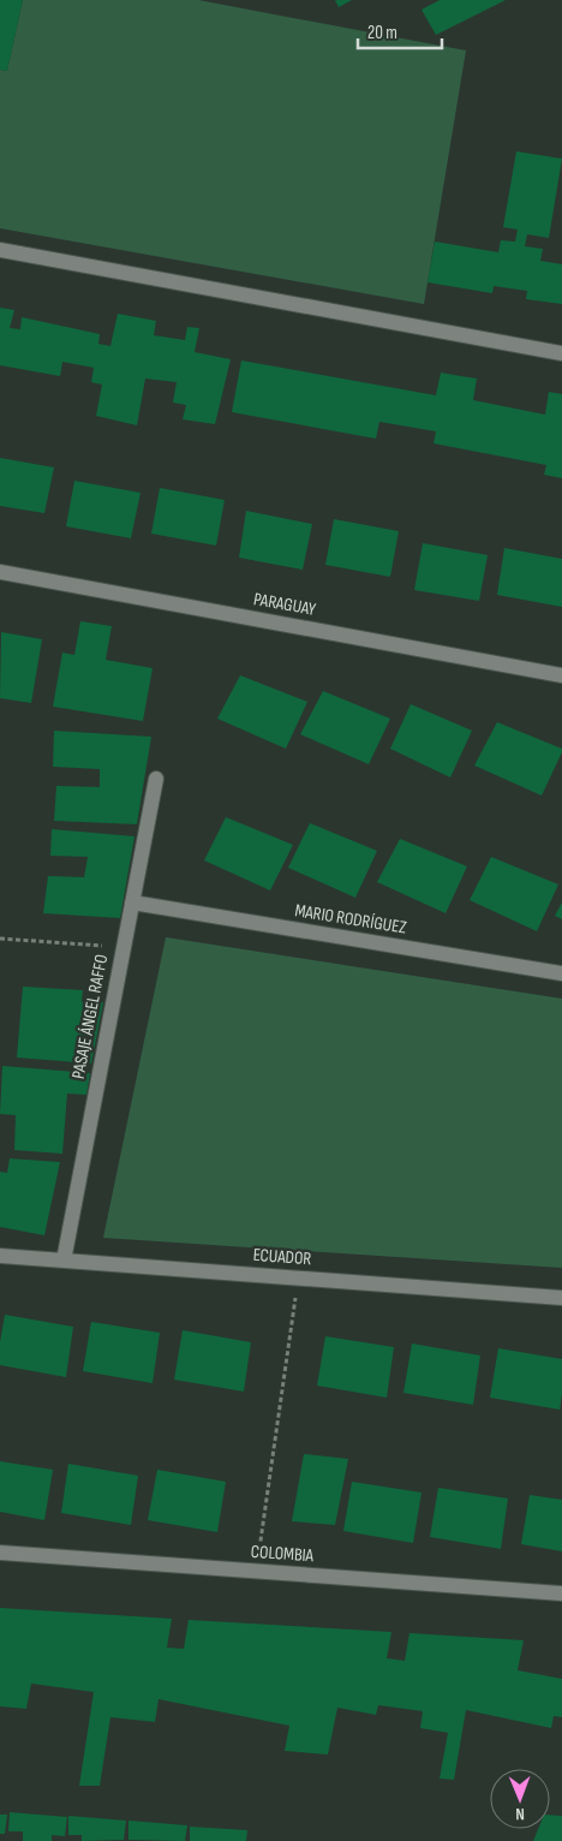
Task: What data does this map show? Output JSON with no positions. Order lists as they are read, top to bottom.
{
  "streets": {
    "street": [
      "PARAGUAY",
      "MARIO RODRÍGUEZ",
      "PASAJE ÁNGEL RAFFO",
      "ECUADOR",
      "COLOMBIA"
    ]
  },
  "crossings": [
    ["MARIO RODRÍGUEZ", "PASAJE ÁNGEL RAFFO"],
    ["PASAJE ÁNGEL RAFFO", "ECUADOR"]
  ],
  "scale_bar": "20 m",
  "north": "bottom"
}
